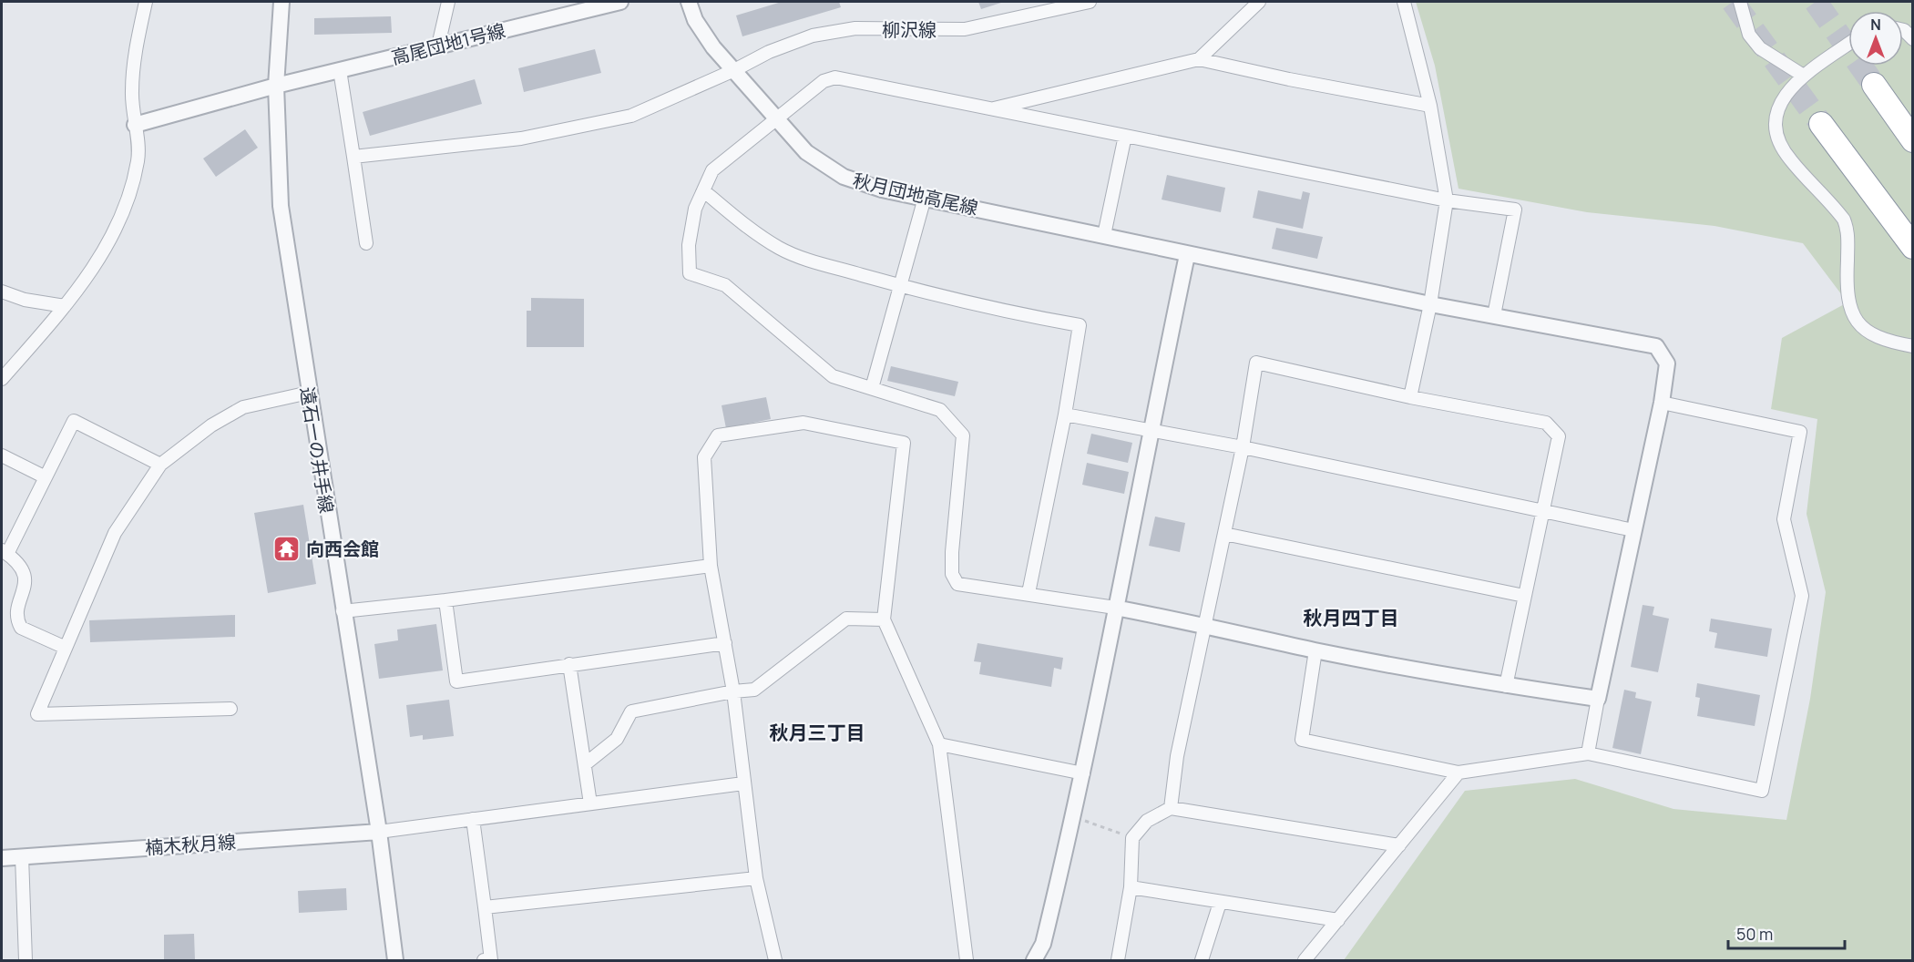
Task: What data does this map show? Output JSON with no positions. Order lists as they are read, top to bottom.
{
  "streets": {
    "street": [
      "柳沢線",
      "高尾団地1号線",
      "秋月団地高尾線",
      "遠石一の井手線",
      "楠木秋月線"
    ]
  },
  "crossings": [
    ["柳沢線", "秋月団地高尾線"],
    ["高尾団地1号線", "遠石一の井手線"],
    ["遠石一の井手線", "楠木秋月線"]
  ],
  "districts": ["秋月四丁目", "秋月三丁目"],
  "places": {
    "temple": ["向西会館"]
  },
  "scale_bar": "50 m",
  "north": "top"
}
